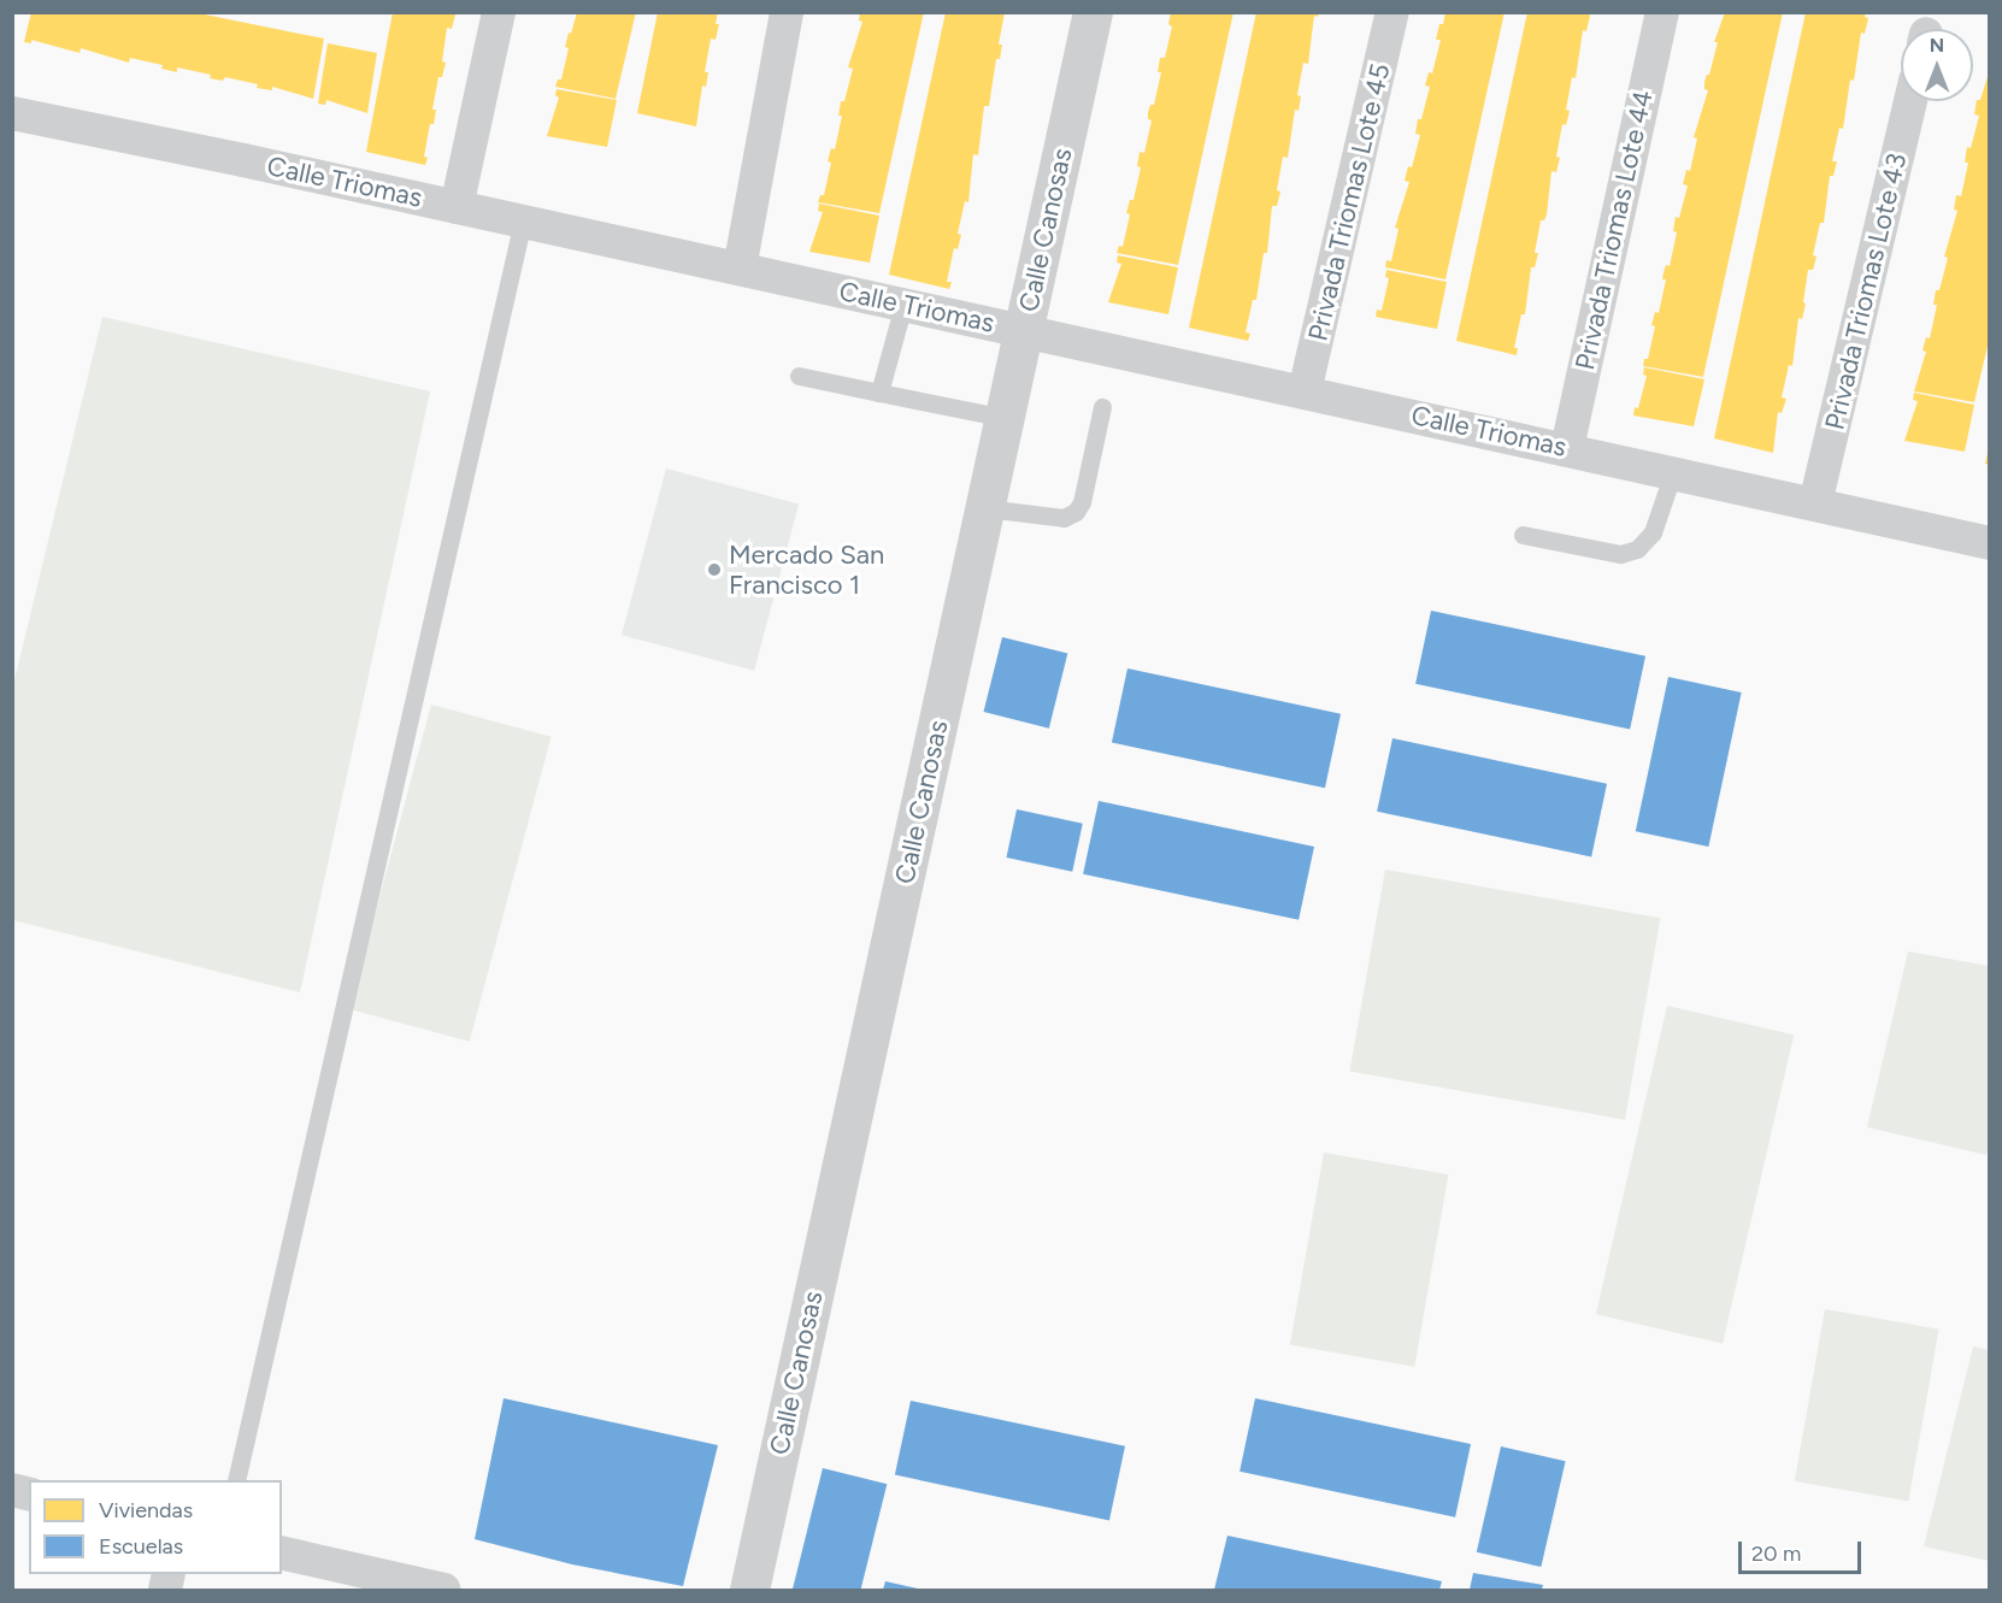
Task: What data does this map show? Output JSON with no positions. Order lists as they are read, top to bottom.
{
  "streets": {
    "street": [
      "Calle Triomas",
      "Privada Triomas Lote 45",
      "Calle Canosas",
      "Privada Triomas Lote 44",
      "Privada Triomas Lote 43"
    ]
  },
  "crossings": [
    ["Calle Triomas", "Privada Triomas Lote 45"],
    ["Calle Triomas", "Calle Canosas"],
    ["Calle Triomas", "Privada Triomas Lote 44"],
    ["Calle Triomas", "Privada Triomas Lote 43"]
  ],
  "places": ["Mercado San Francisco 1"],
  "legend": ["Viviendas", "Escuelas"],
  "scale_bar": "20 m",
  "north": "top"
}
